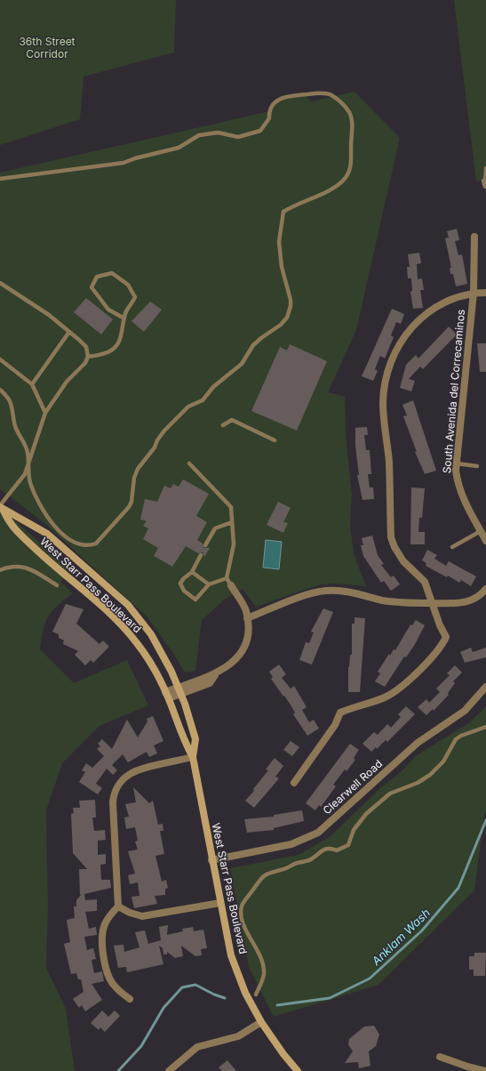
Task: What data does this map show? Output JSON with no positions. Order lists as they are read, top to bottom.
{
  "streets": {
    "street": ["South Avenida del Correcaminos", "West Starr Pass Boulevard", "Clearwell Road"]
  },
  "crossings": [
    ["West Starr Pass Boulevard", "Clearwell Road"]
  ],
  "water": ["Anklam Wash"],
  "parks": ["36th Street Corridor"]
}
